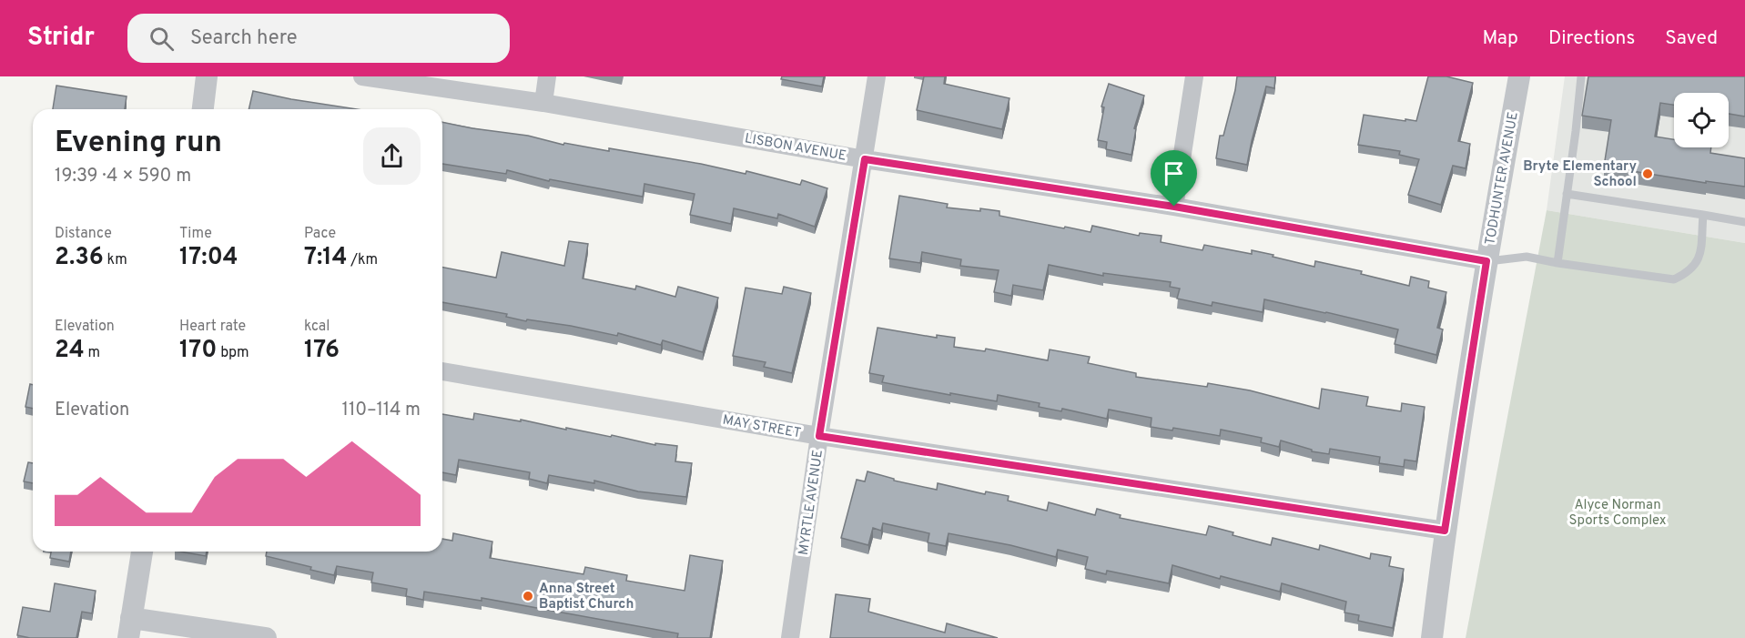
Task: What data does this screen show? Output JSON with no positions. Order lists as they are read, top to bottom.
{
  "streets": {
    "street": [
      "LISBON AVENUE",
      "TODHUNTER AVENUE",
      "MAY STREET",
      "MYRTLE AVENUE"
    ]
  },
  "crossings": [
    ["LISBON AVENUE", "TODHUNTER AVENUE"],
    ["LISBON AVENUE", "MYRTLE AVENUE"],
    ["TODHUNTER AVENUE", "MAY STREET"],
    ["MAY STREET", "MYRTLE AVENUE"]
  ],
  "parks": ["Alyce Norman Sports Complex"],
  "places": ["Bryte Elementary School", "Anna Street Baptist Church"],
  "page": {
    "header": "Stridr",
    "search": "Search here",
    "nav": ["Map", "Directions", "Saved"],
    "heading": ["Evening run", "19:39 · 4 × 590 m"],
    "stats": [
      ["Distance", "2.36 km"],
      ["Time", "17:04"],
      ["Pace", "7:14 /km"],
      ["Elevation", "24 m"],
      ["Heart rate", "170 bpm"],
      ["kcal", "176"]
    ],
    "chart": ["Elevation", "110–114 m"]
  }
}
